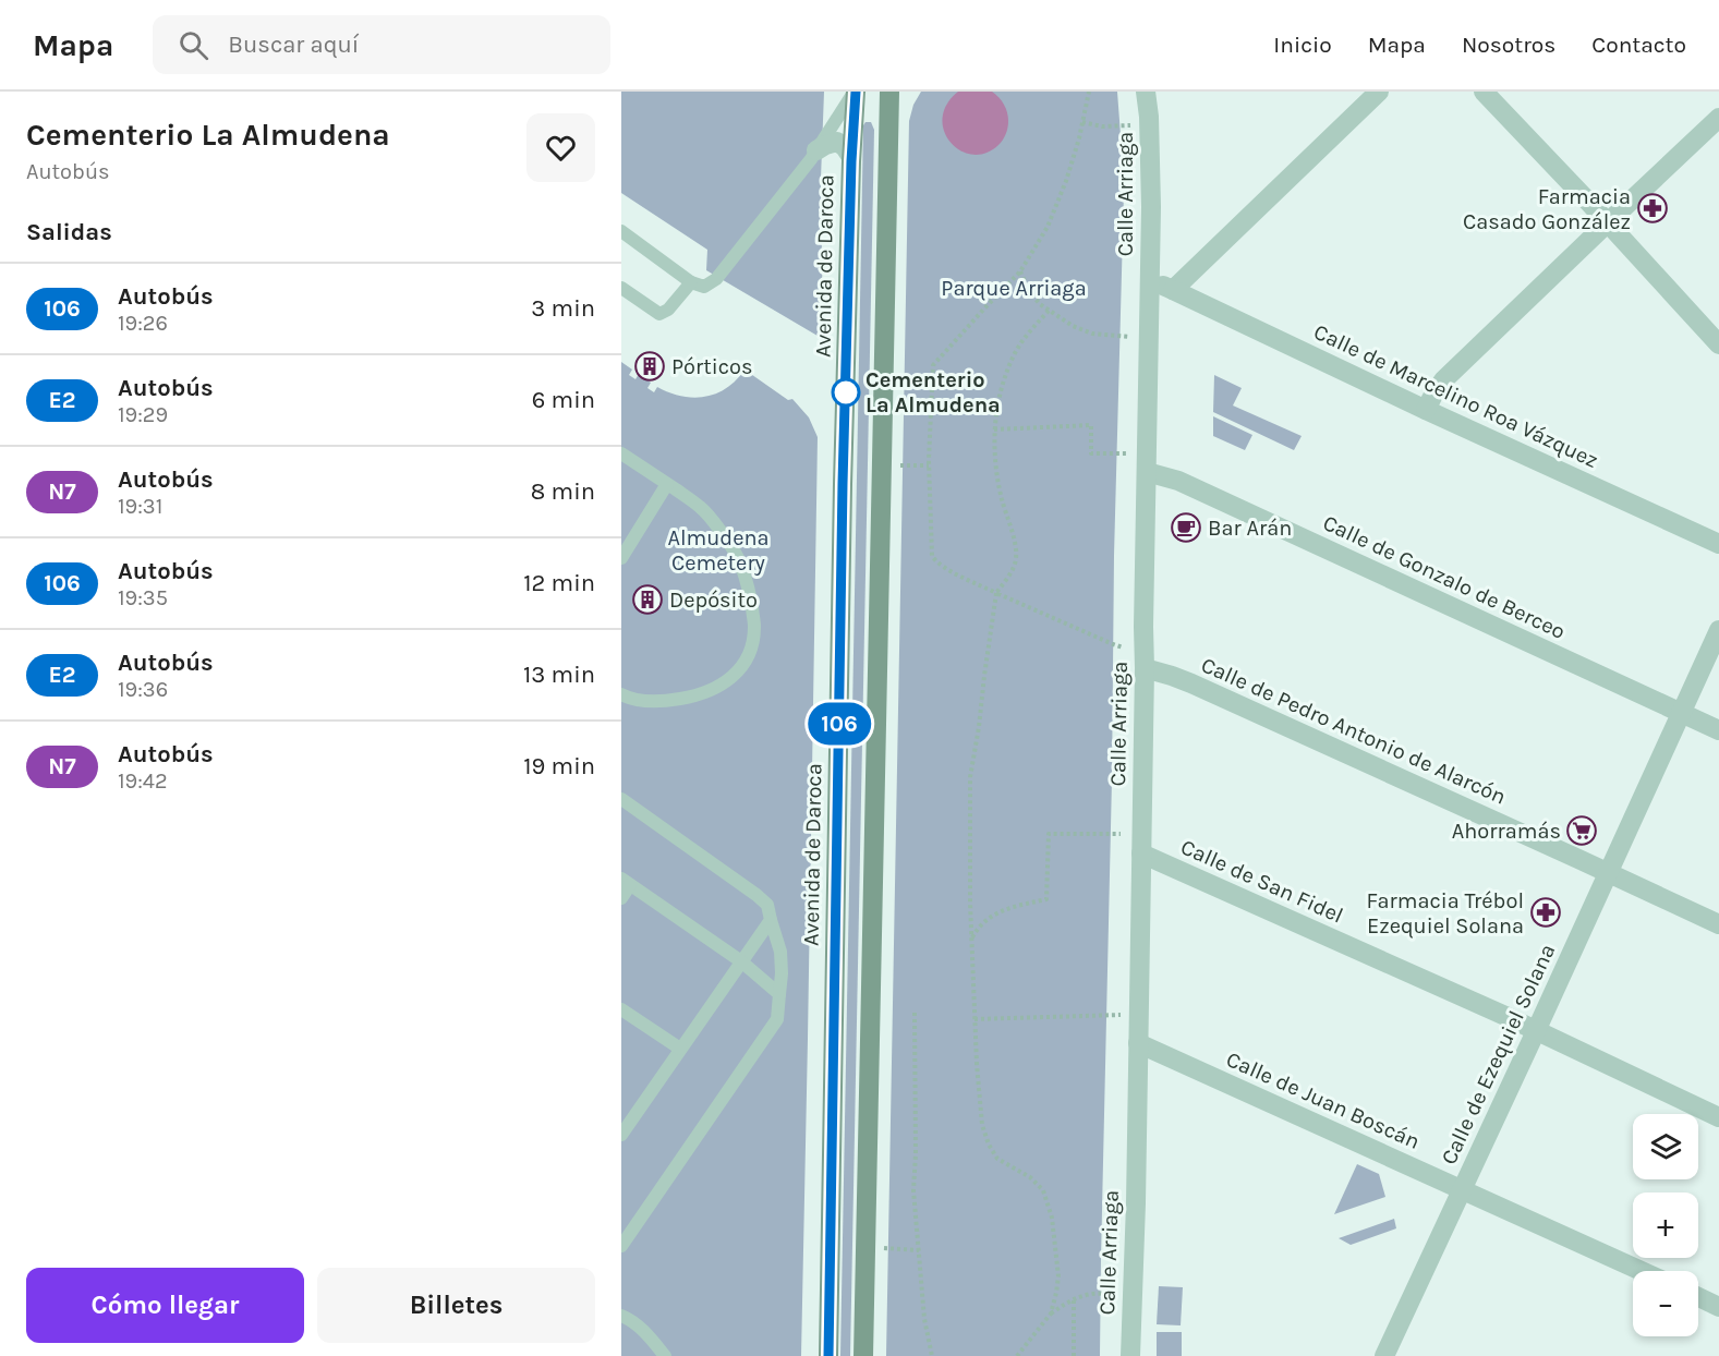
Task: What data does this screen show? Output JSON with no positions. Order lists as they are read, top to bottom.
{
  "streets": {
    "main road": ["Avenida de Daroca"],
    "street": [
      "Calle Arriaga",
      "Calle de Marcelino Roa Vázquez",
      "Calle de Gonzalo de Berceo",
      "Calle de Pedro Antonio de Alarcón",
      "Calle de San Fidel",
      "Calle de Ezequiel Solana",
      "Calle de Juan Boscán"
    ]
  },
  "crossings": [
    ["Calle Arriaga", "Calle de Marcelino Roa Vázquez"],
    ["Calle Arriaga", "Calle de Gonzalo de Berceo"],
    ["Calle Arriaga", "Calle de Pedro Antonio de Alarcón"],
    ["Calle Arriaga", "Calle de San Fidel"],
    ["Calle Arriaga", "Calle de Juan Boscán"],
    ["Calle de Gonzalo de Berceo", "Calle de Ezequiel Solana"],
    ["Calle de Pedro Antonio de Alarcón", "Calle de Ezequiel Solana"],
    ["Calle de San Fidel", "Calle de Ezequiel Solana"],
    ["Calle de Ezequiel Solana", "Calle de Juan Boscán"]
  ],
  "parks": ["Parque Arriaga", "Almudena Cemetery"],
  "places": {
    "pharmacy": ["Farmacia Casado González", "Farmacia Trébol Ezequiel Solana"],
    "building": ["Pórticos", "Depósito"],
    "other": ["Cementerio La Almudena"],
    "cafe": ["Bar Arán"],
    "supermarket": ["Ahorramás"]
  },
  "lines": ["bus line 106"],
  "page": {
    "header": "Mapa",
    "search": "Buscar aquí",
    "nav": [
      "Inicio",
      "Mapa",
      "Nosotros",
      "Contacto"
    ],
    "heading": [
      ["Cementerio La Almudena", "Autobús"],
      "Salidas"
    ],
    "on_map": "106",
    "list": [
      {
        "mark": "106",
        "name": "Autobús",
        "note": "19:26",
        "value": "3 min"
      },
      {
        "mark": "E2",
        "name": "Autobús",
        "note": "19:29",
        "value": "6 min"
      },
      {
        "mark": "N7",
        "name": "Autobús",
        "note": "19:31",
        "value": "8 min"
      },
      {
        "mark": "106",
        "name": "Autobús",
        "note": "19:35",
        "value": "12 min"
      },
      {
        "mark": "E2",
        "name": "Autobús",
        "note": "19:36",
        "value": "13 min"
      },
      {
        "mark": "N7",
        "name": "Autobús",
        "note": "19:42",
        "value": "19 min"
      }
    ],
    "map_buttons": ["+", "−"],
    "buttons": ["Cómo llegar", "Billetes"]
  }
}
